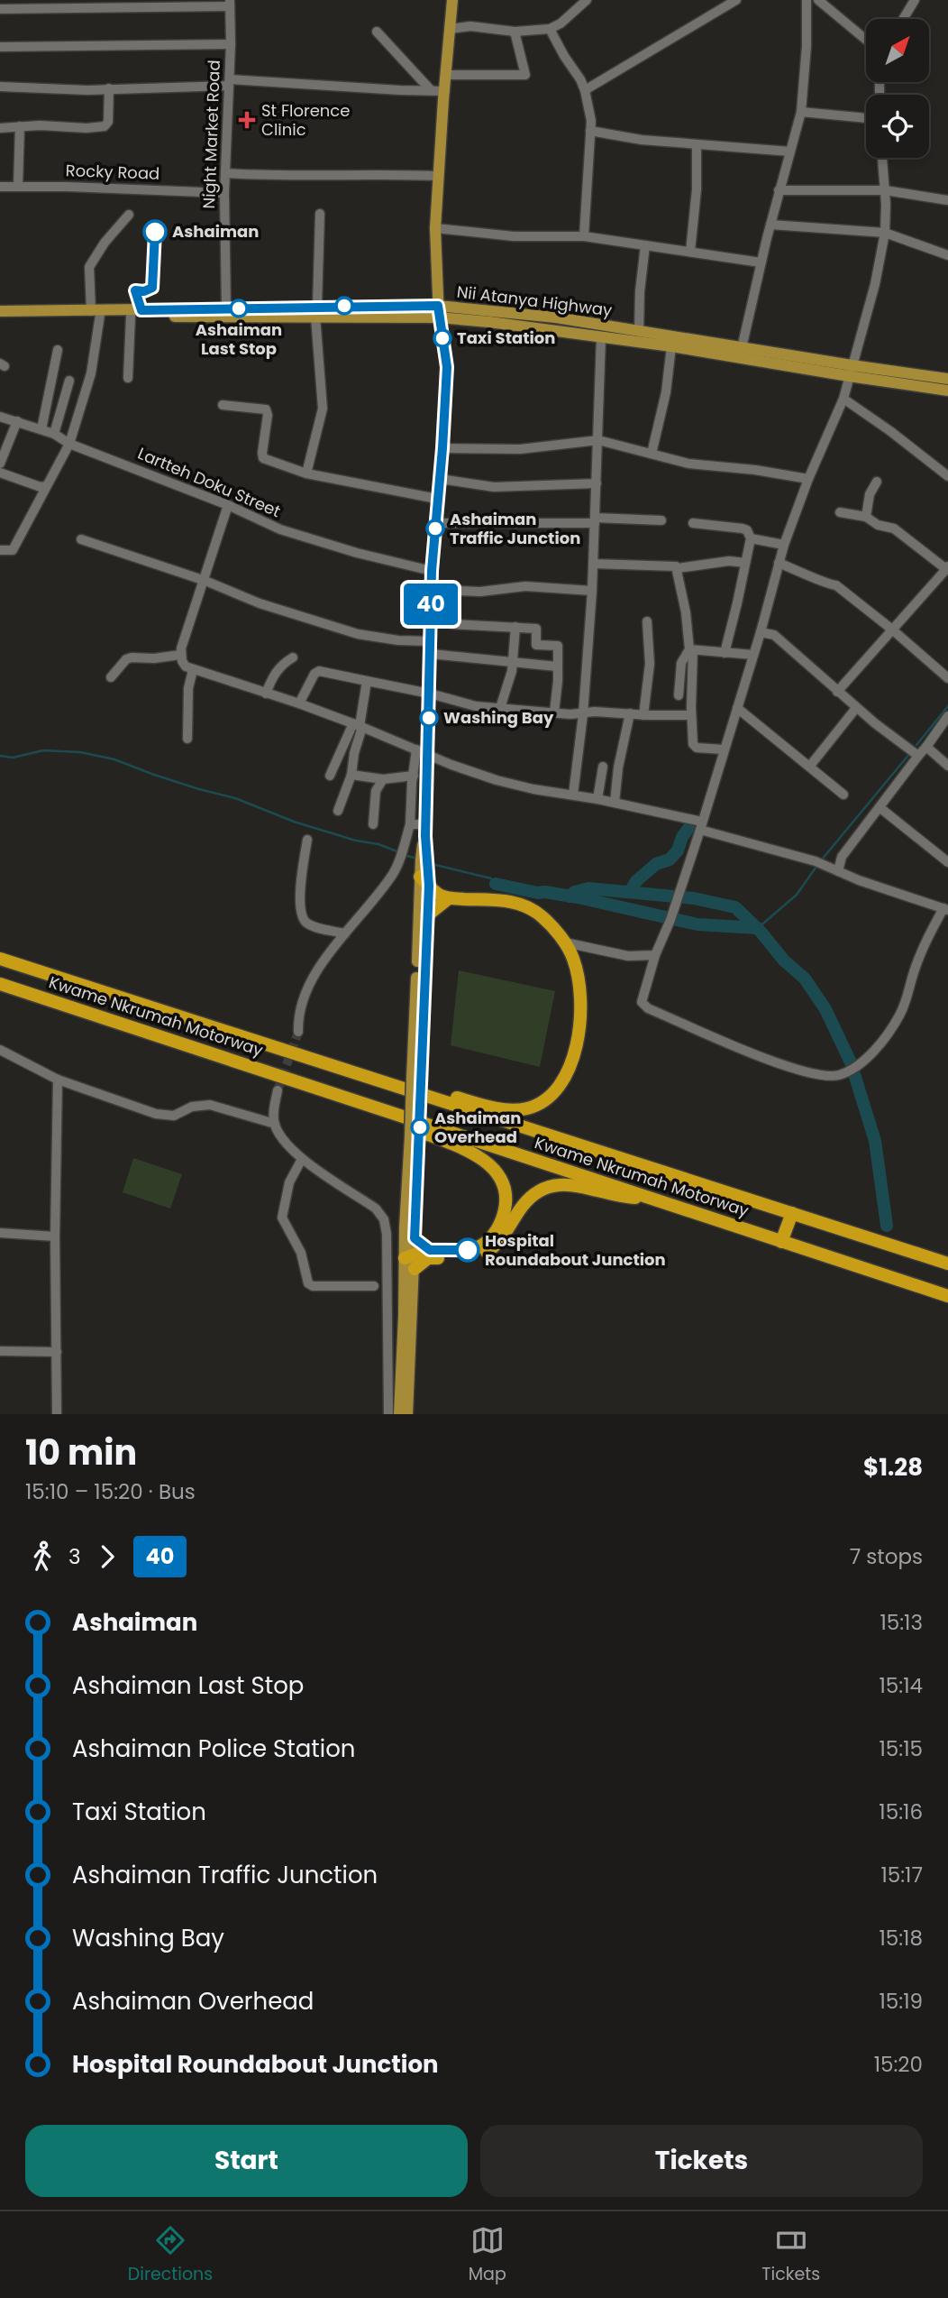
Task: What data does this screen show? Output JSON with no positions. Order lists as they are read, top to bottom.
{
  "streets": {
    "highway": ["Kwame Nkrumah Motorway"],
    "main road": ["Nii Atanya Highway"],
    "street": ["Night Market Road", "Rocky Road", "Lartteh Doku Street"]
  },
  "crossings": [
    ["Night Market Road", "Rocky Road"],
    ["Night Market Road", "Nii Atanya Highway"]
  ],
  "places": {
    "health": ["St Florence Clinic"],
    "other": [
      "Ashaiman",
      "Ashaiman Last Stop",
      "Taxi Station",
      "Ashaiman Traffic Junction",
      "Washing Bay",
      "Ashaiman Overhead",
      "Hospital Roundabout Junction"
    ]
  },
  "lines": ["bus line 40"],
  "north": "top right",
  "page": {
    "on_map": "40",
    "heading": ["10 min", "15:10 – 15:20 · Bus", "$1.28"],
    "legs": ["3", "40", "7 stops"],
    "list": [
      {
        "name": "Ashaiman",
        "value": "15:13"
      },
      {
        "name": "Ashaiman Last Stop",
        "value": "15:14"
      },
      {
        "name": "Ashaiman Police Station",
        "value": "15:15"
      },
      {
        "name": "Taxi Station",
        "value": "15:16"
      },
      {
        "name": "Ashaiman Traffic Junction",
        "value": "15:17"
      },
      {
        "name": "Washing Bay",
        "value": "15:18"
      },
      {
        "name": "Ashaiman Overhead",
        "value": "15:19"
      },
      {
        "name": "Hospital Roundabout Junction",
        "value": "15:20"
      }
    ],
    "buttons": ["Start", "Tickets"],
    "tabs": ["Directions", "Map", "Tickets"]
  }
}
